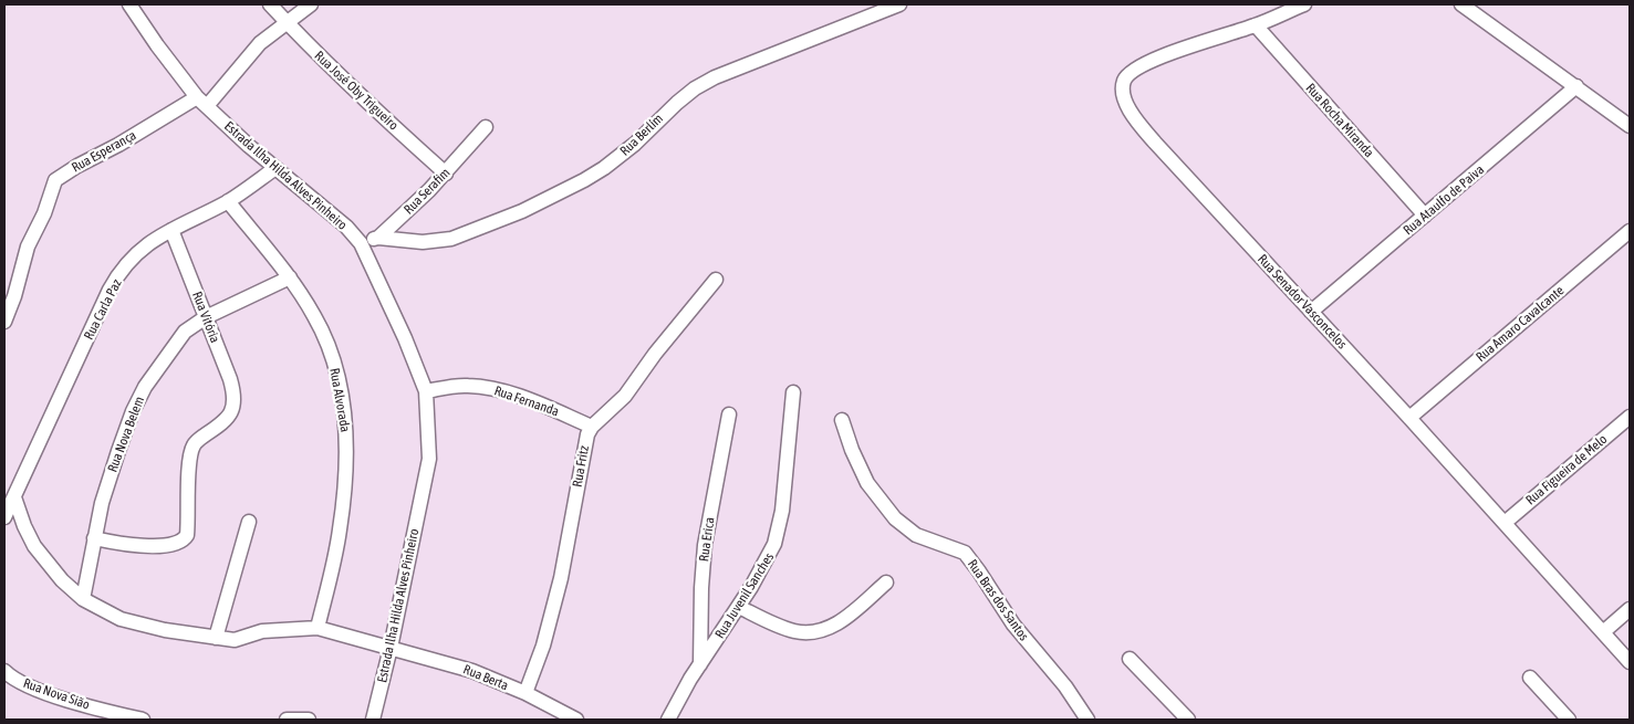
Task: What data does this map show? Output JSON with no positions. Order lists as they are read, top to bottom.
{
  "streets": {
    "street": [
      "Rua José Oby Trigueiro",
      "Rua Rocha Miranda",
      "Rua Berlím",
      "Rua Esperança",
      "Estrada Ilha Hilda Alves Pinheiro",
      "Rua Serafim",
      "Rua Ataulfo de Paiva",
      "Rua Senador Vasconcelos",
      "Rua Carla Paz",
      "Rua Vitória",
      "Rua Amaro Cavalcante",
      "Rua Alvorada",
      "Rua Fernanda",
      "Rua Nova Belem",
      "Rua Fritz",
      "Rua Figueira de Melo",
      "Rua Erica",
      "Rua Juvenil Sanches",
      "Rua Bras dos Santos",
      "Rua Berta",
      "Rua Nova Sião"
    ]
  },
  "crossings": [
    ["Rua José Oby Trigueiro", "Rua Esperança"],
    ["Rua José Oby Trigueiro", "Rua Serafim"],
    ["Rua Rocha Miranda", "Rua Ataulfo de Paiva"],
    ["Rua Rocha Miranda", "Rua Senador Vasconcelos"],
    ["Rua Berlím", "Rua Serafim"],
    ["Rua Esperança", "Estrada Ilha Hilda Alves Pinheiro"],
    ["Estrada Ilha Hilda Alves Pinheiro", "Rua Serafim"],
    ["Estrada Ilha Hilda Alves Pinheiro", "Rua Carla Paz"],
    ["Estrada Ilha Hilda Alves Pinheiro", "Rua Fernanda"],
    ["Estrada Ilha Hilda Alves Pinheiro", "Rua Berta"],
    ["Rua Ataulfo de Paiva", "Rua Senador Vasconcelos"],
    ["Rua Senador Vasconcelos", "Rua Amaro Cavalcante"],
    ["Rua Senador Vasconcelos", "Rua Figueira de Melo"],
    ["Rua Carla Paz", "Rua Vitória"],
    ["Rua Carla Paz", "Rua Alvorada"],
    ["Rua Carla Paz", "Rua Berta"],
    ["Rua Vitória", "Rua Nova Belem"],
    ["Rua Alvorada", "Rua Nova Belem"],
    ["Rua Alvorada", "Rua Berta"],
    ["Rua Fernanda", "Rua Fritz"],
    ["Rua Nova Belem", "Rua Berta"],
    ["Rua Fritz", "Rua Berta"],
    ["Rua Erica", "Rua Juvenil Sanches"]
  ]
}
